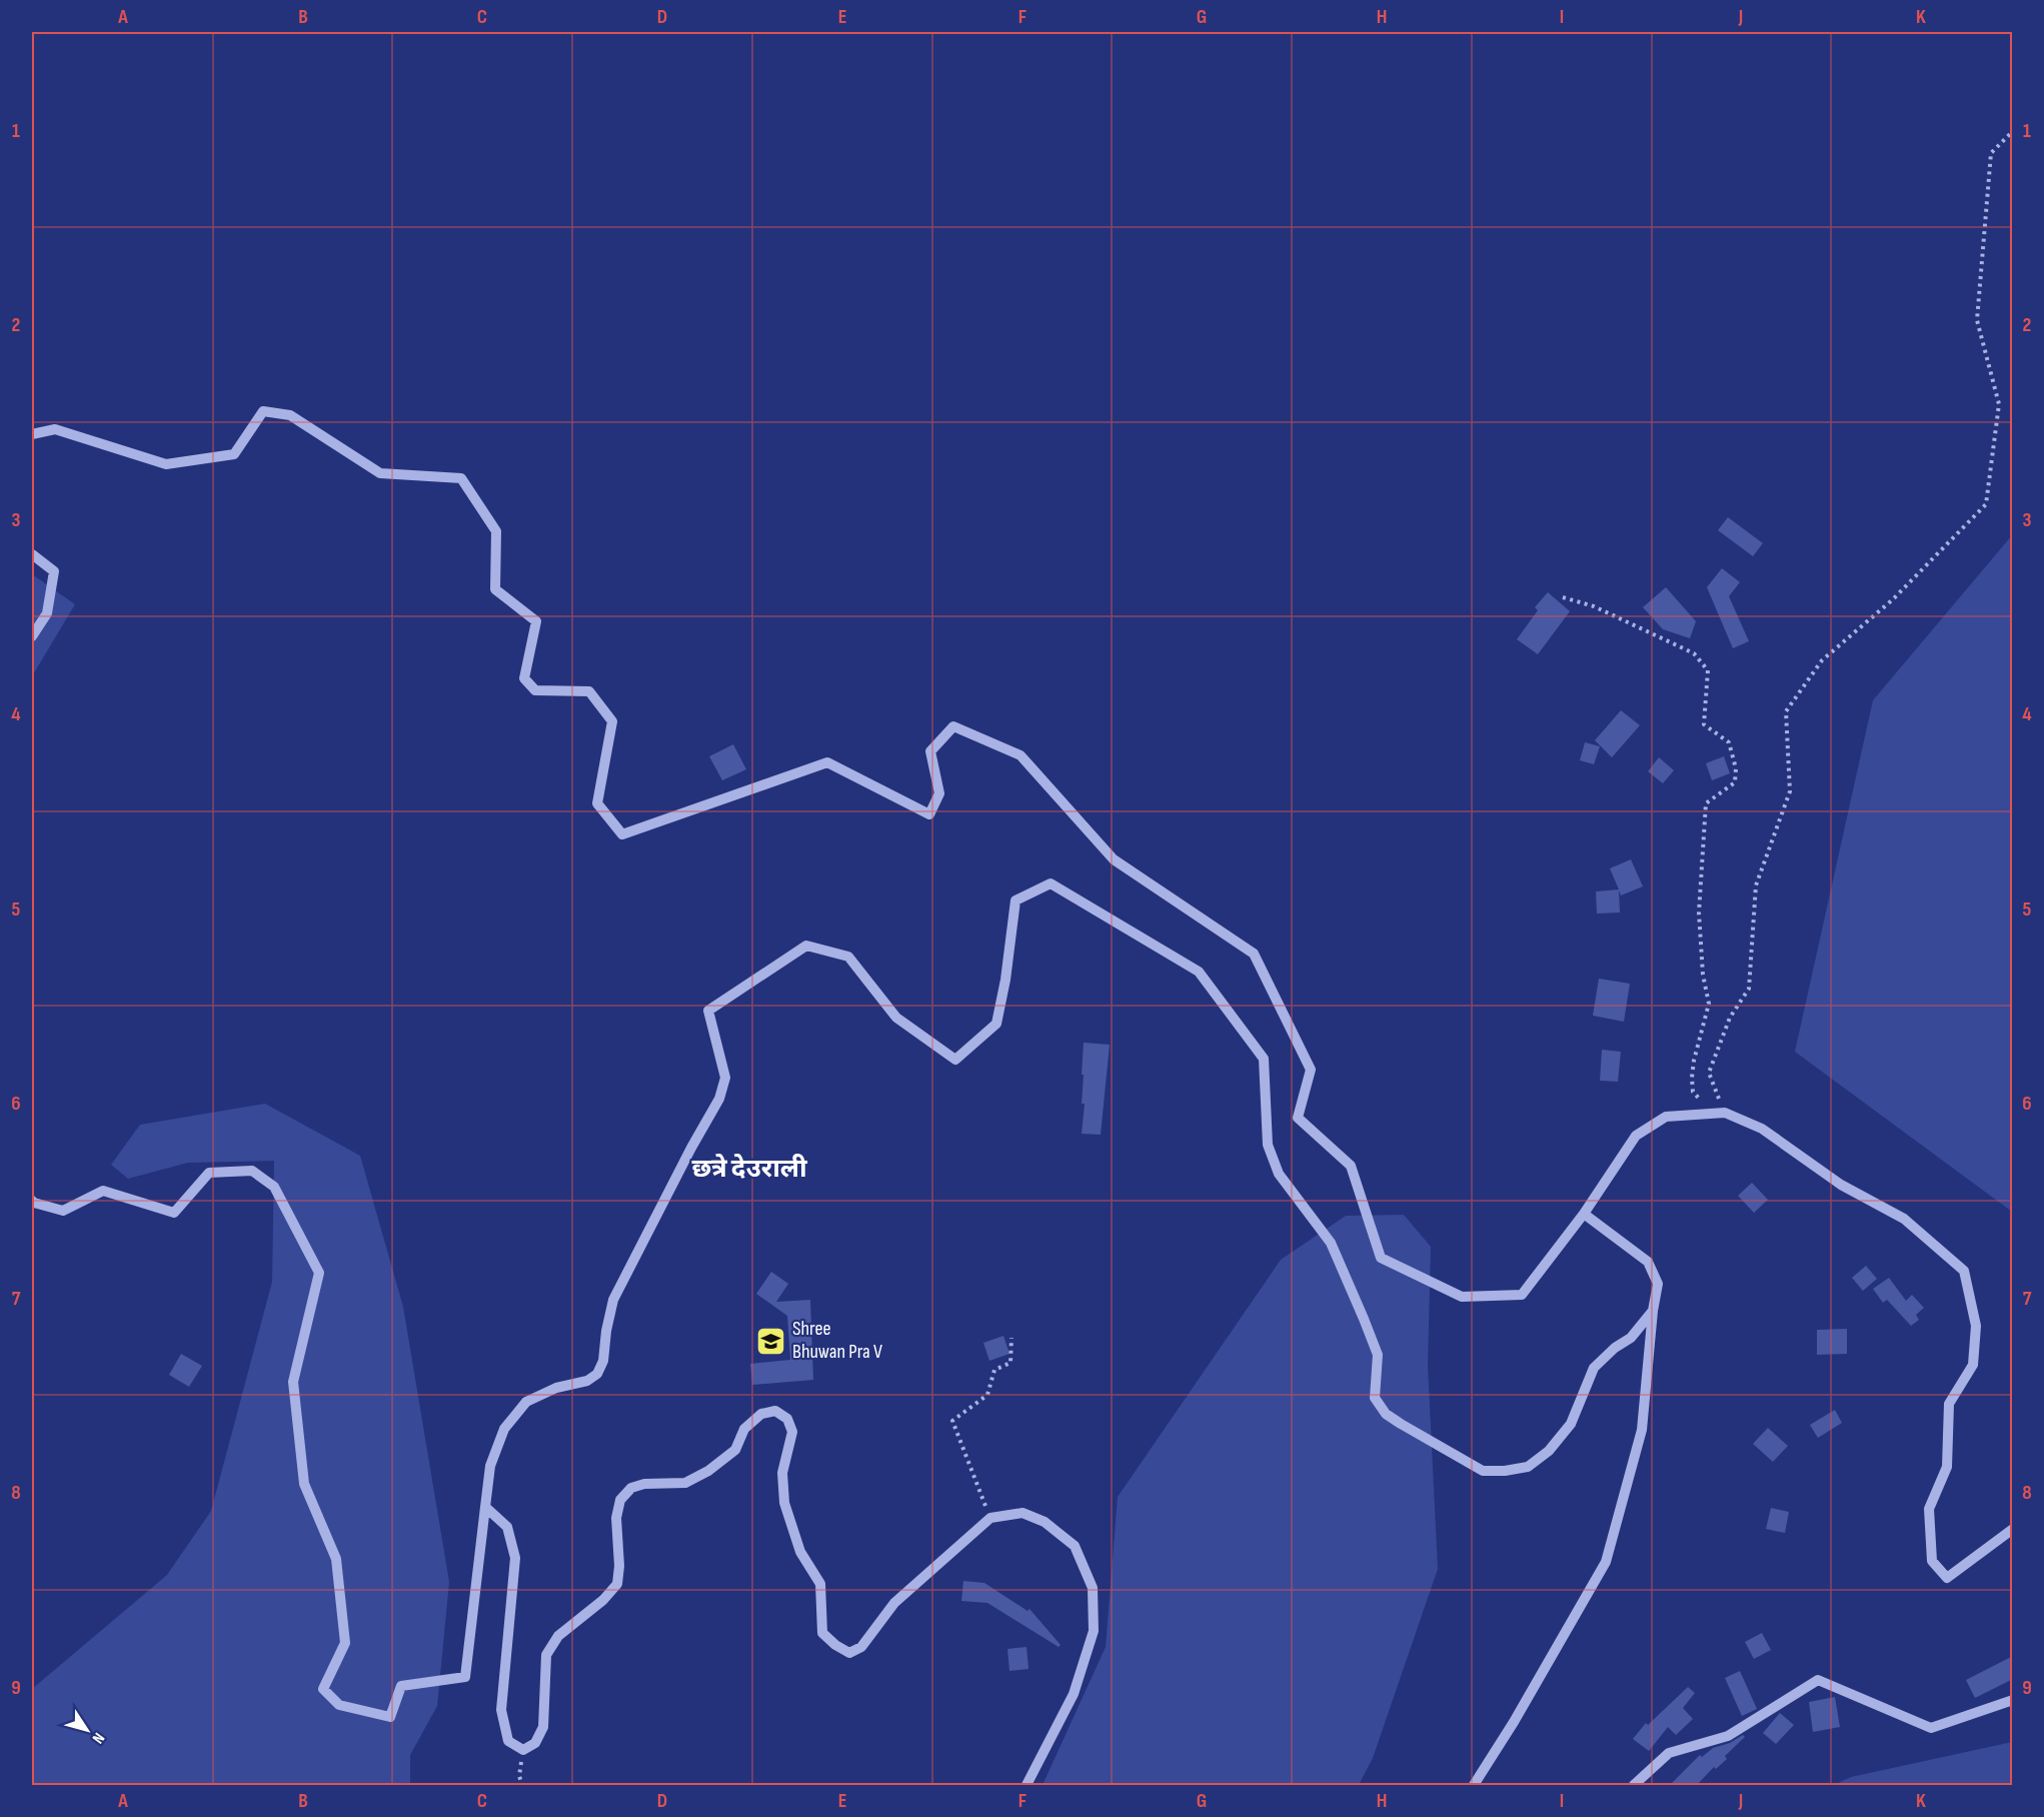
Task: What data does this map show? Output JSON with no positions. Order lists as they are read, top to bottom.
{
  "districts": ["छत्रे देउराली"],
  "places": {
    "school or university": ["Shree Bhuwan Pra V"]
  },
  "north": "bottom right",
  "grid": {
    "columns": [
      "A",
      "B",
      "C",
      "D",
      "E",
      "F",
      "G",
      "H",
      "I",
      "J",
      "K"
    ],
    "rows": [
      "1",
      "2",
      "3",
      "4",
      "5",
      "6",
      "7",
      "8",
      "9"
    ]
  }
}
